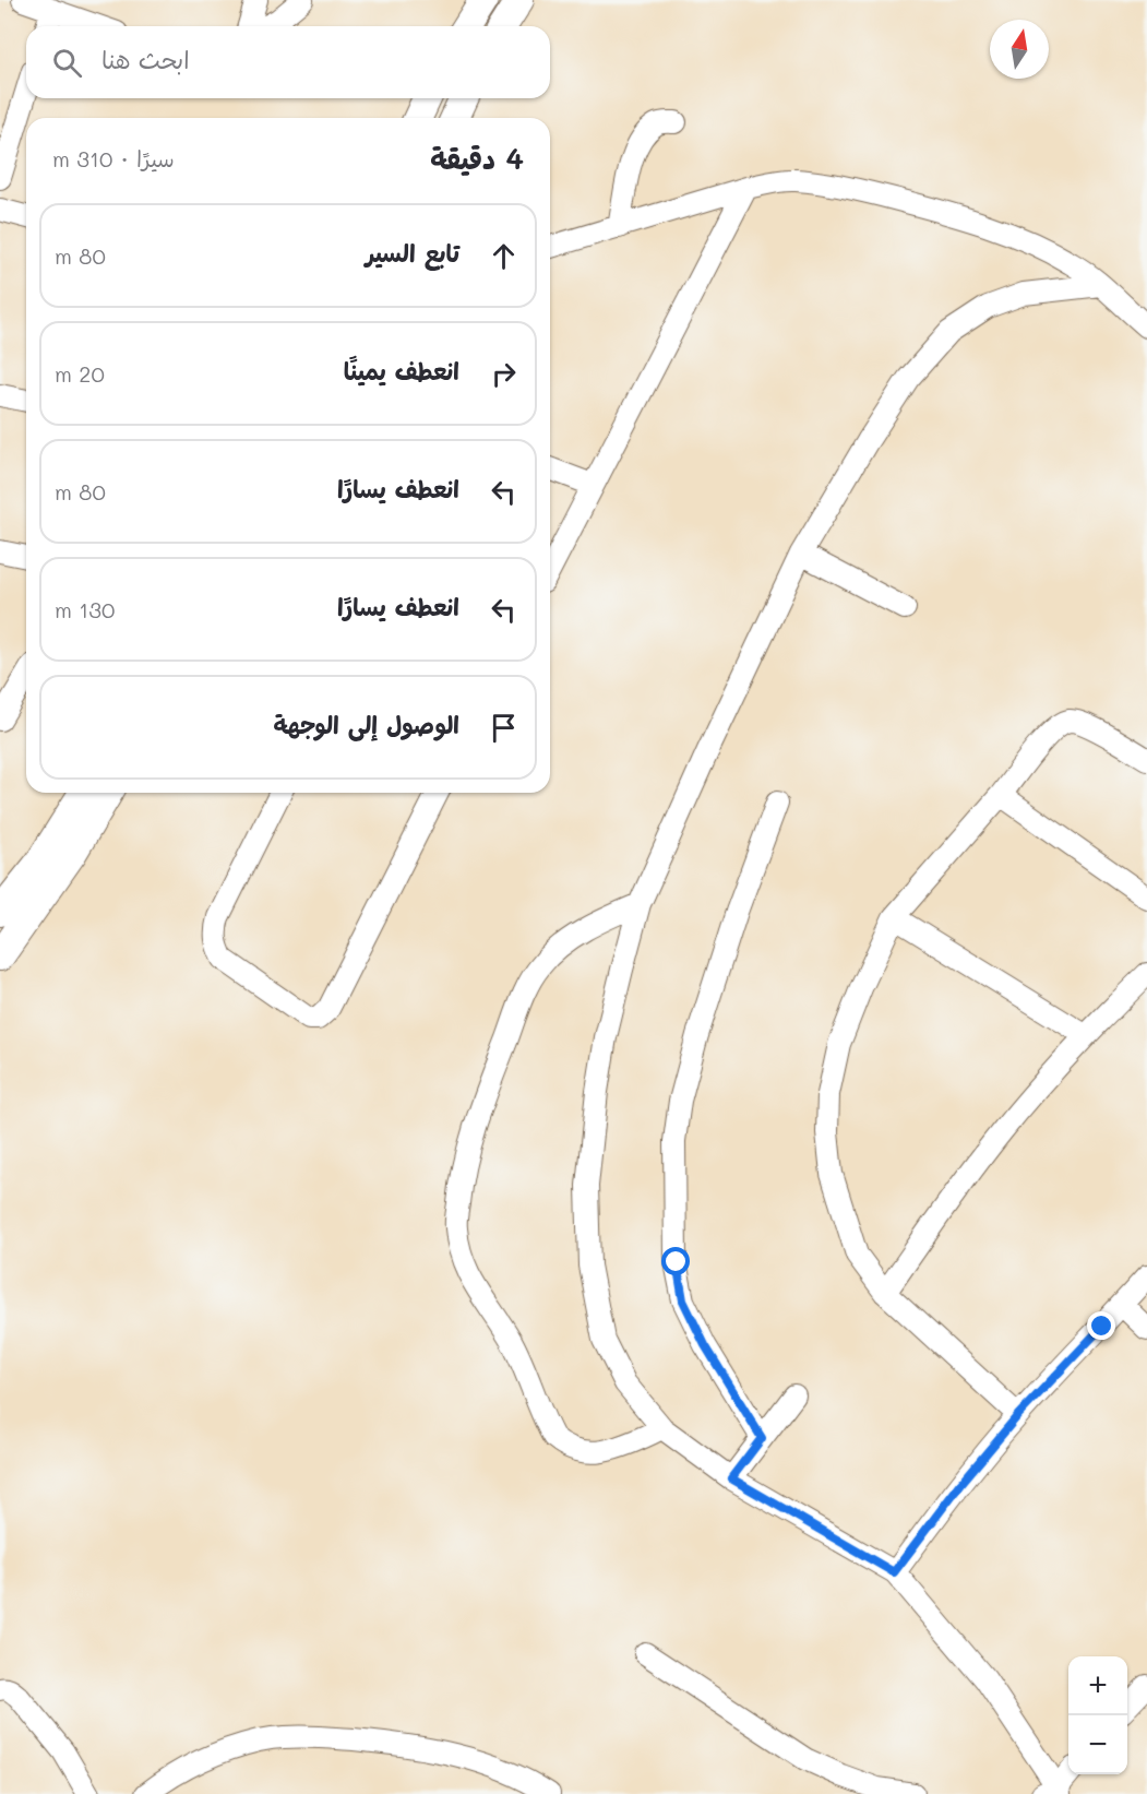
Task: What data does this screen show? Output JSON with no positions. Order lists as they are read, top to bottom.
{
  "north": "top",
  "page": {
    "search": "ابحث هنا",
    "heading": ["4 دقيقة", "سيرًا · 310 m"],
    "list": [
      ["تابع السير", "80 m"],
      ["انعطف يمينًا", "20 m"],
      ["انعطف يسارًا", "80 m"],
      ["انعطف يسارًا", "130 m"],
      "الوصول إلى الوجهة"
    ],
    "map_buttons": ["+", "−"]
  }
}
